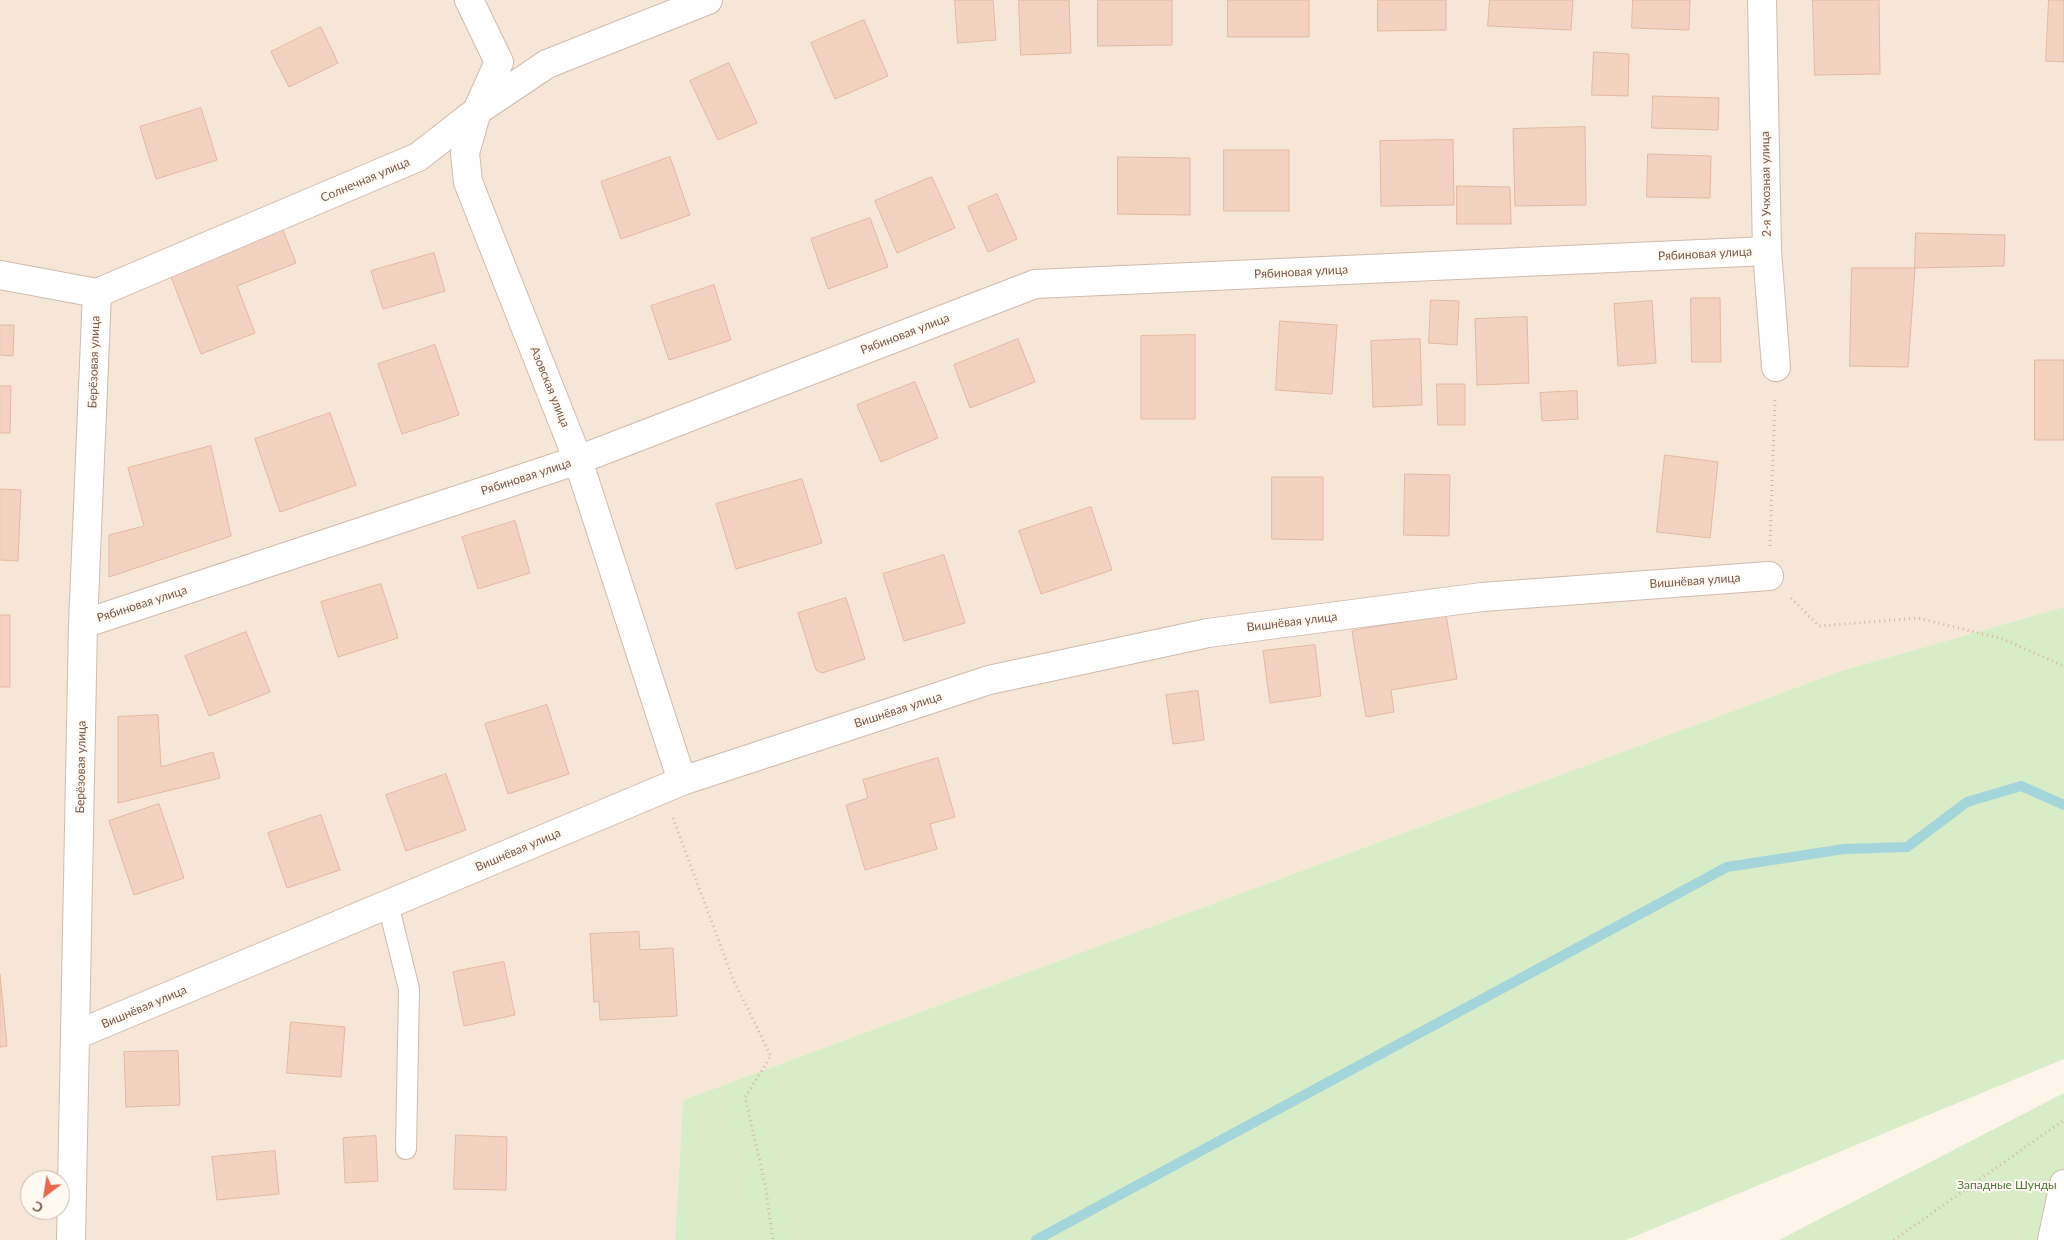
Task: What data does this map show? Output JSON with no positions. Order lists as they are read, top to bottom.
{
  "streets": {
    "street": [
      "Солнечная улица",
      "2-я Учхозная улица",
      "Рябиновая улица",
      "Берёзовая улица",
      "Азовская улица",
      "Вишнёвая улица"
    ]
  },
  "crossings": [
    ["Солнечная улица", "Берёзовая улица"],
    ["Солнечная улица", "Азовская улица"],
    ["2-я Учхозная улица", "Рябиновая улица"],
    ["Рябиновая улица", "Берёзовая улица"],
    ["Рябиновая улица", "Азовская улица"],
    ["Берёзовая улица", "Вишнёвая улица"],
    ["Азовская улица", "Вишнёвая улица"]
  ],
  "parks": ["Западные Шунды"],
  "north": "bottom left"
}
